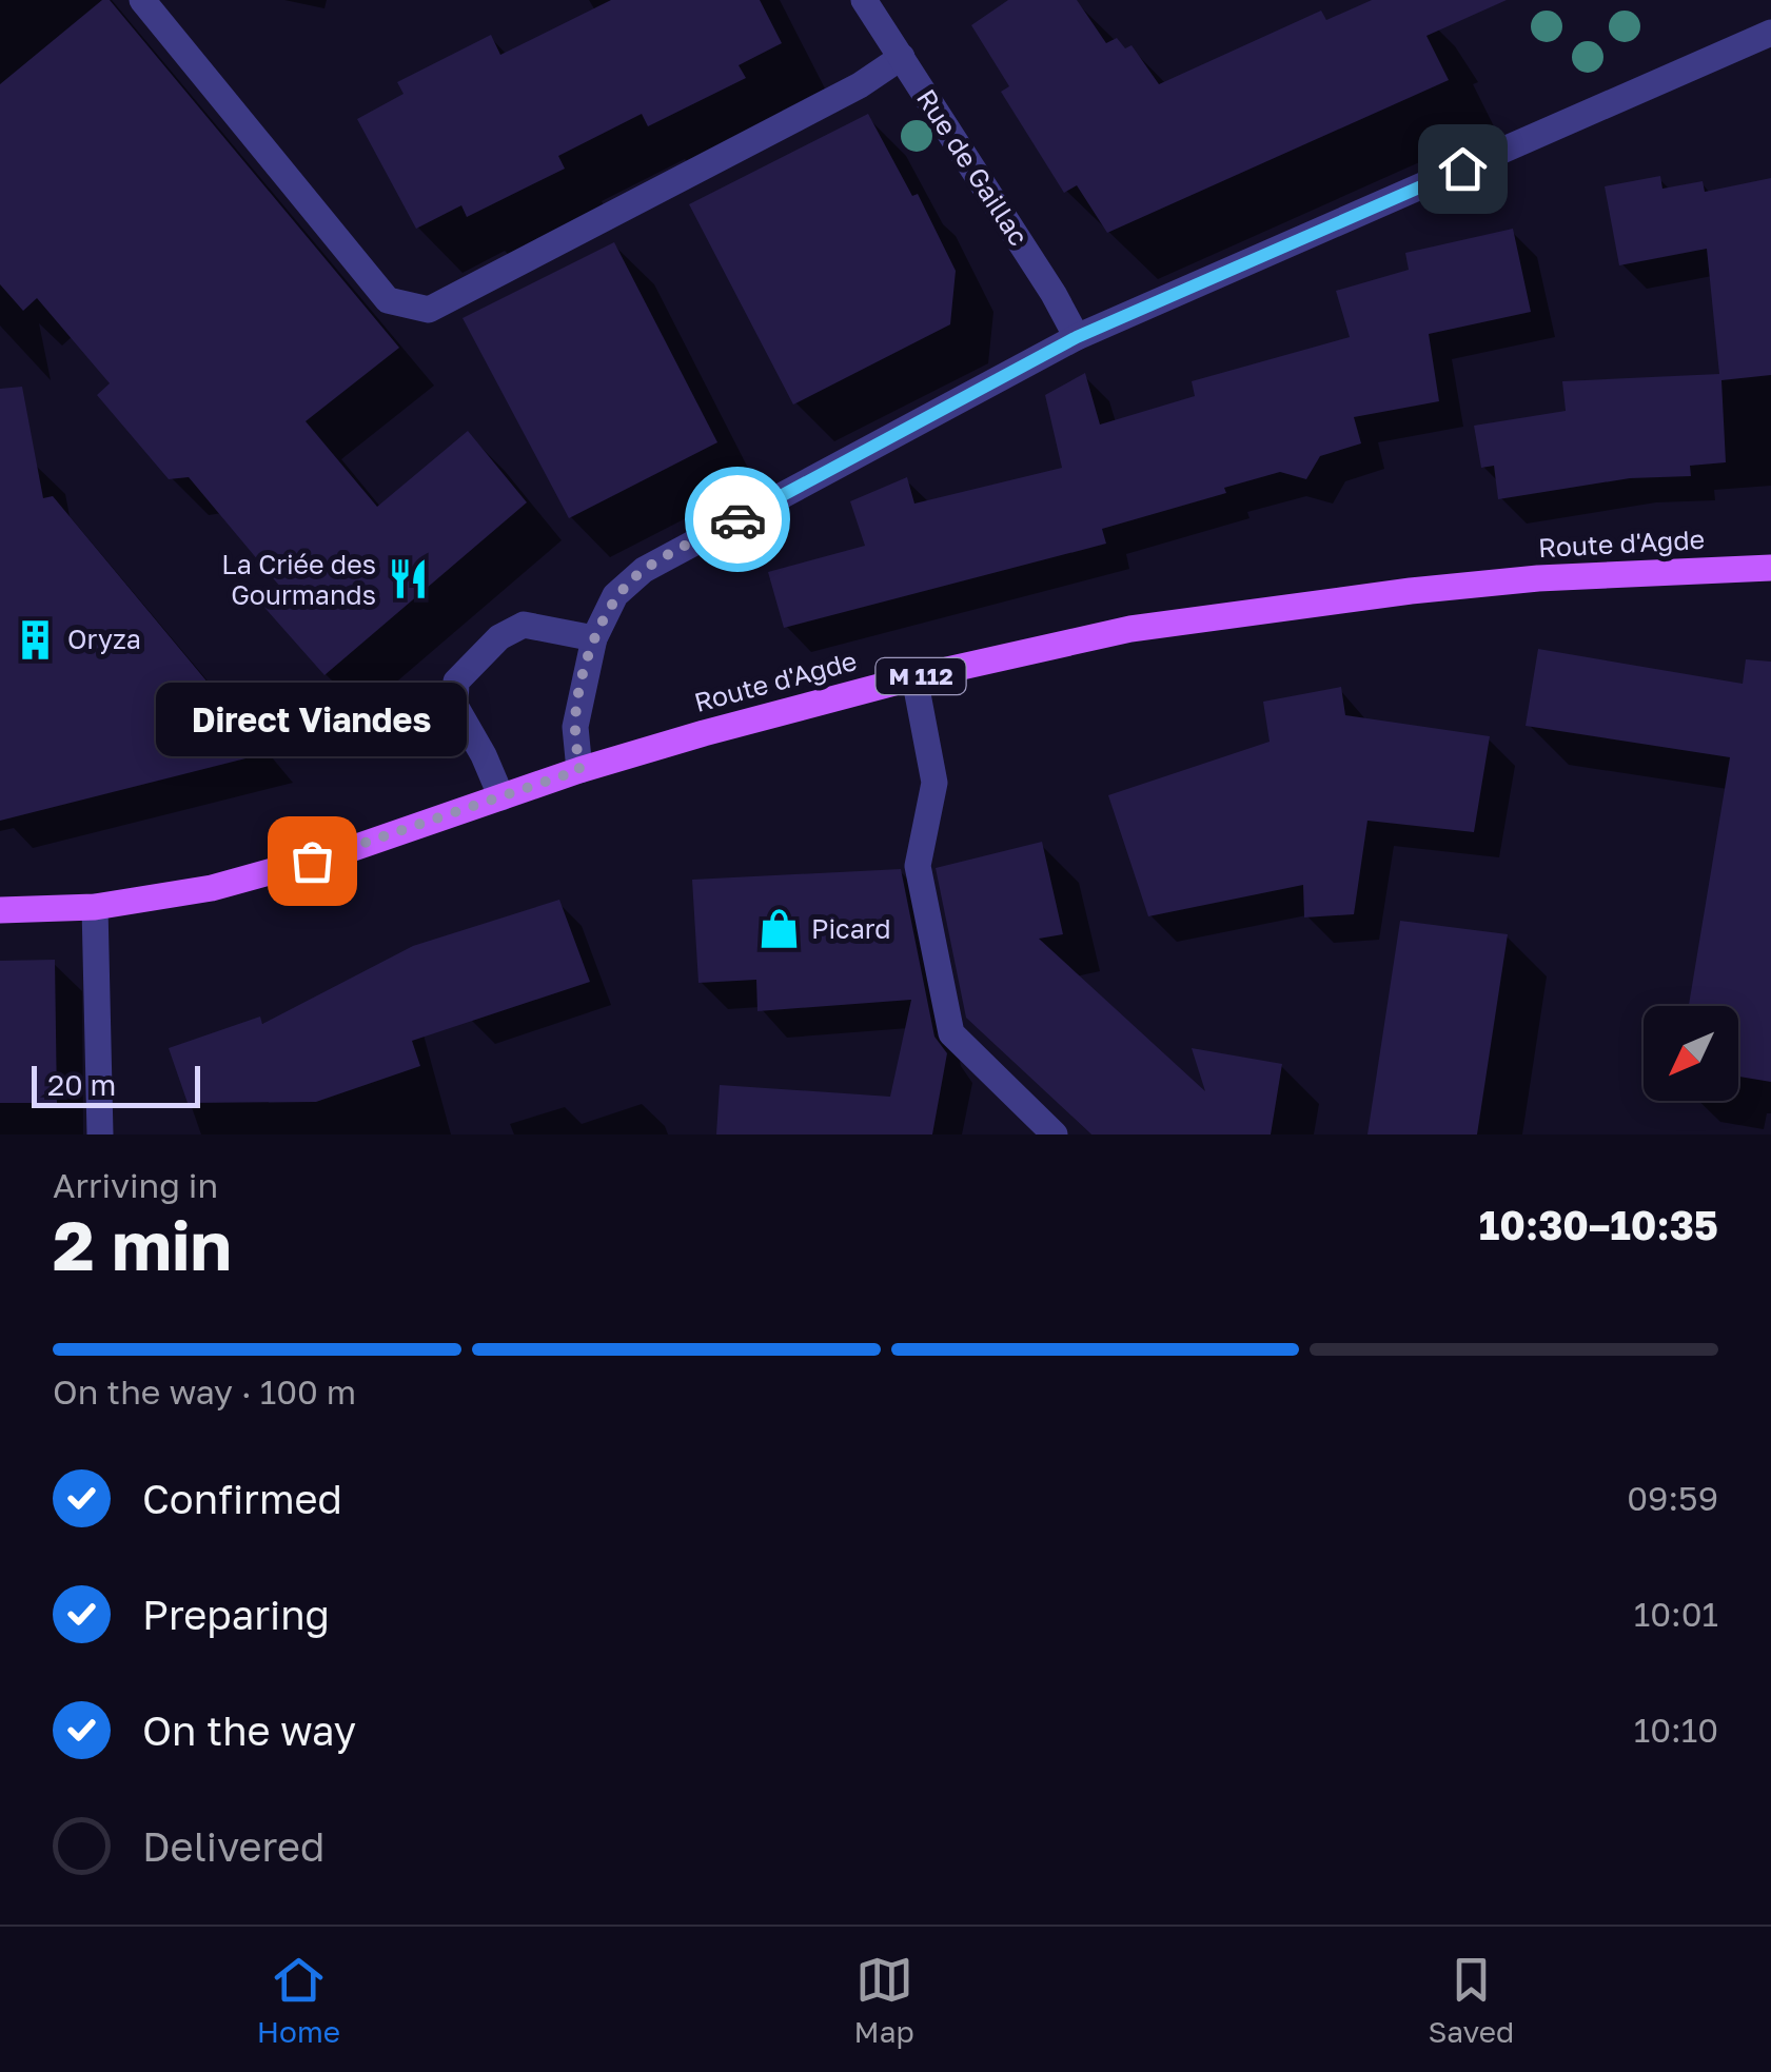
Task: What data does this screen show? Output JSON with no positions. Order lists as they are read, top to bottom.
{
  "streets": {
    "main road": ["Route d'Agde", "M 112"],
    "street": ["Rue de Gaillac"]
  },
  "places": {
    "restaurant": ["La Criée des Gourmands"],
    "building": ["Oryza"],
    "other": ["Direct Viandes"],
    "shop": ["Picard"]
  },
  "scale_bar": "20 m",
  "north": "bottom left",
  "page": {
    "bubble": "Direct Viandes",
    "scale": "20 m",
    "heading": ["2 min", "Arriving in", "10:30–10:35"],
    "bar": "On the way · 100 m",
    "list": [
      ["Confirmed", "09:59"],
      ["Preparing", "10:01"],
      ["On the way", "10:10"],
      "Delivered"
    ],
    "tabs": ["Home", "Map", "Saved"]
  }
}
